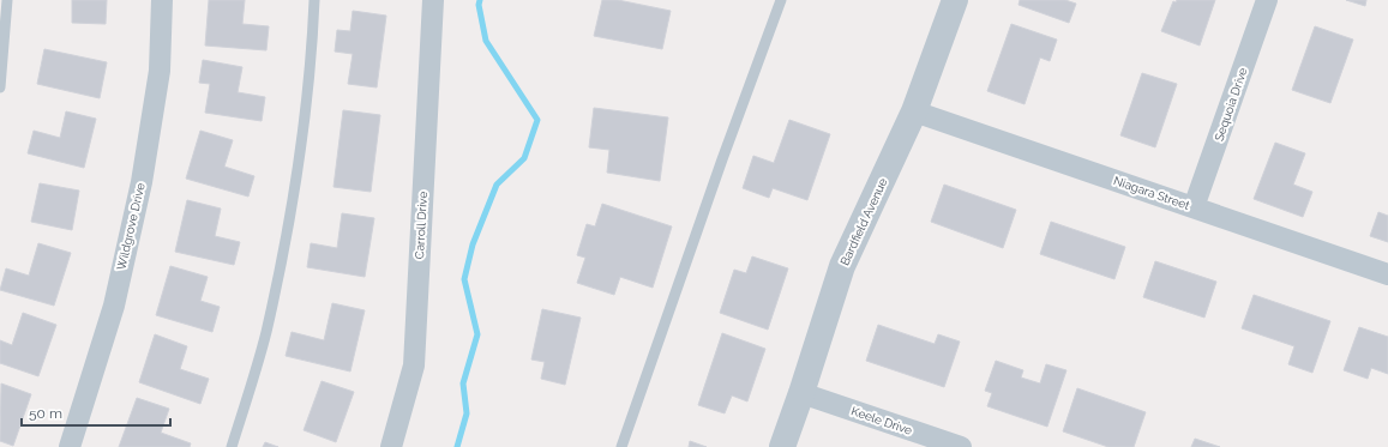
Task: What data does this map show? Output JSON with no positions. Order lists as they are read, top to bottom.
{
  "streets": {
    "street": [
      "Sequoia Drive",
      "Niagara Street",
      "Bardfield Avenue",
      "Carroll Drive",
      "Wildgrove Drive",
      "Keele Drive"
    ]
  },
  "crossings": [
    ["Sequoia Drive", "Niagara Street"],
    ["Niagara Street", "Bardfield Avenue"],
    ["Bardfield Avenue", "Keele Drive"]
  ],
  "scale_bar": "50 m"
}
